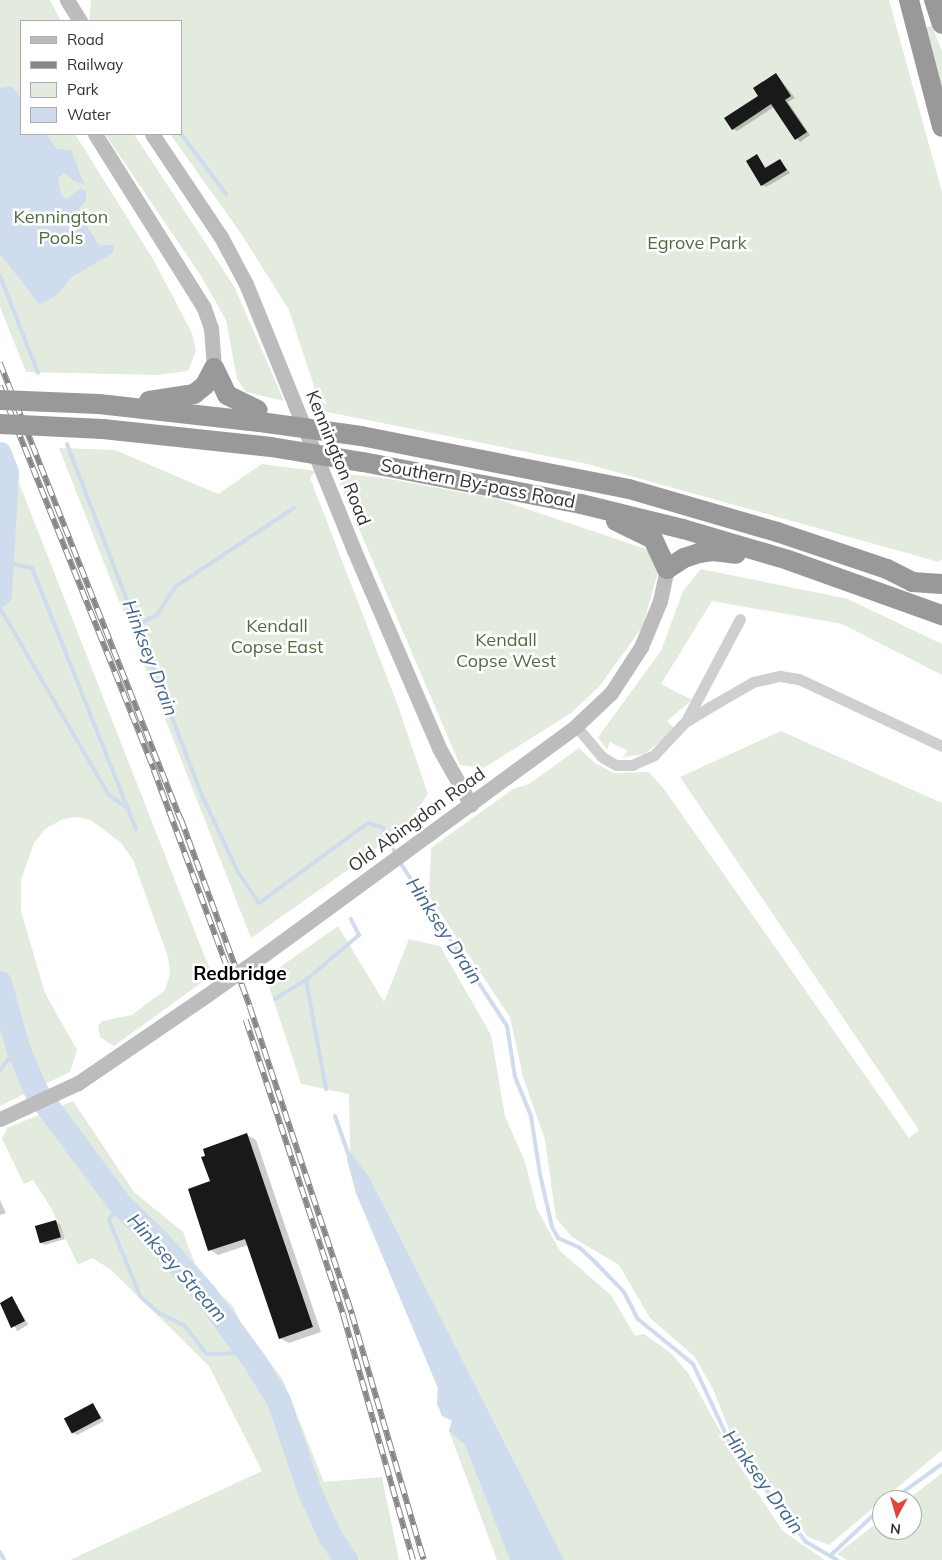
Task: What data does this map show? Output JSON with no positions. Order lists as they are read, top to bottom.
{
  "streets": {
    "highway": ["Southern By-pass Road"],
    "street": ["Kennington Road", "Old Abingdon Road"]
  },
  "crossings": [
    ["Kennington Road", "Old Abingdon Road"]
  ],
  "districts": ["Redbridge"],
  "water": ["Hinksey Drain", "Hinksey Stream"],
  "parks": [
    "Kennington Pools",
    "Egrove Park",
    "Kendall Copse East",
    "Kendall Copse West"
  ],
  "legend": [
    "Road",
    "Railway",
    "Park",
    "Water"
  ],
  "north": "bottom"
}
